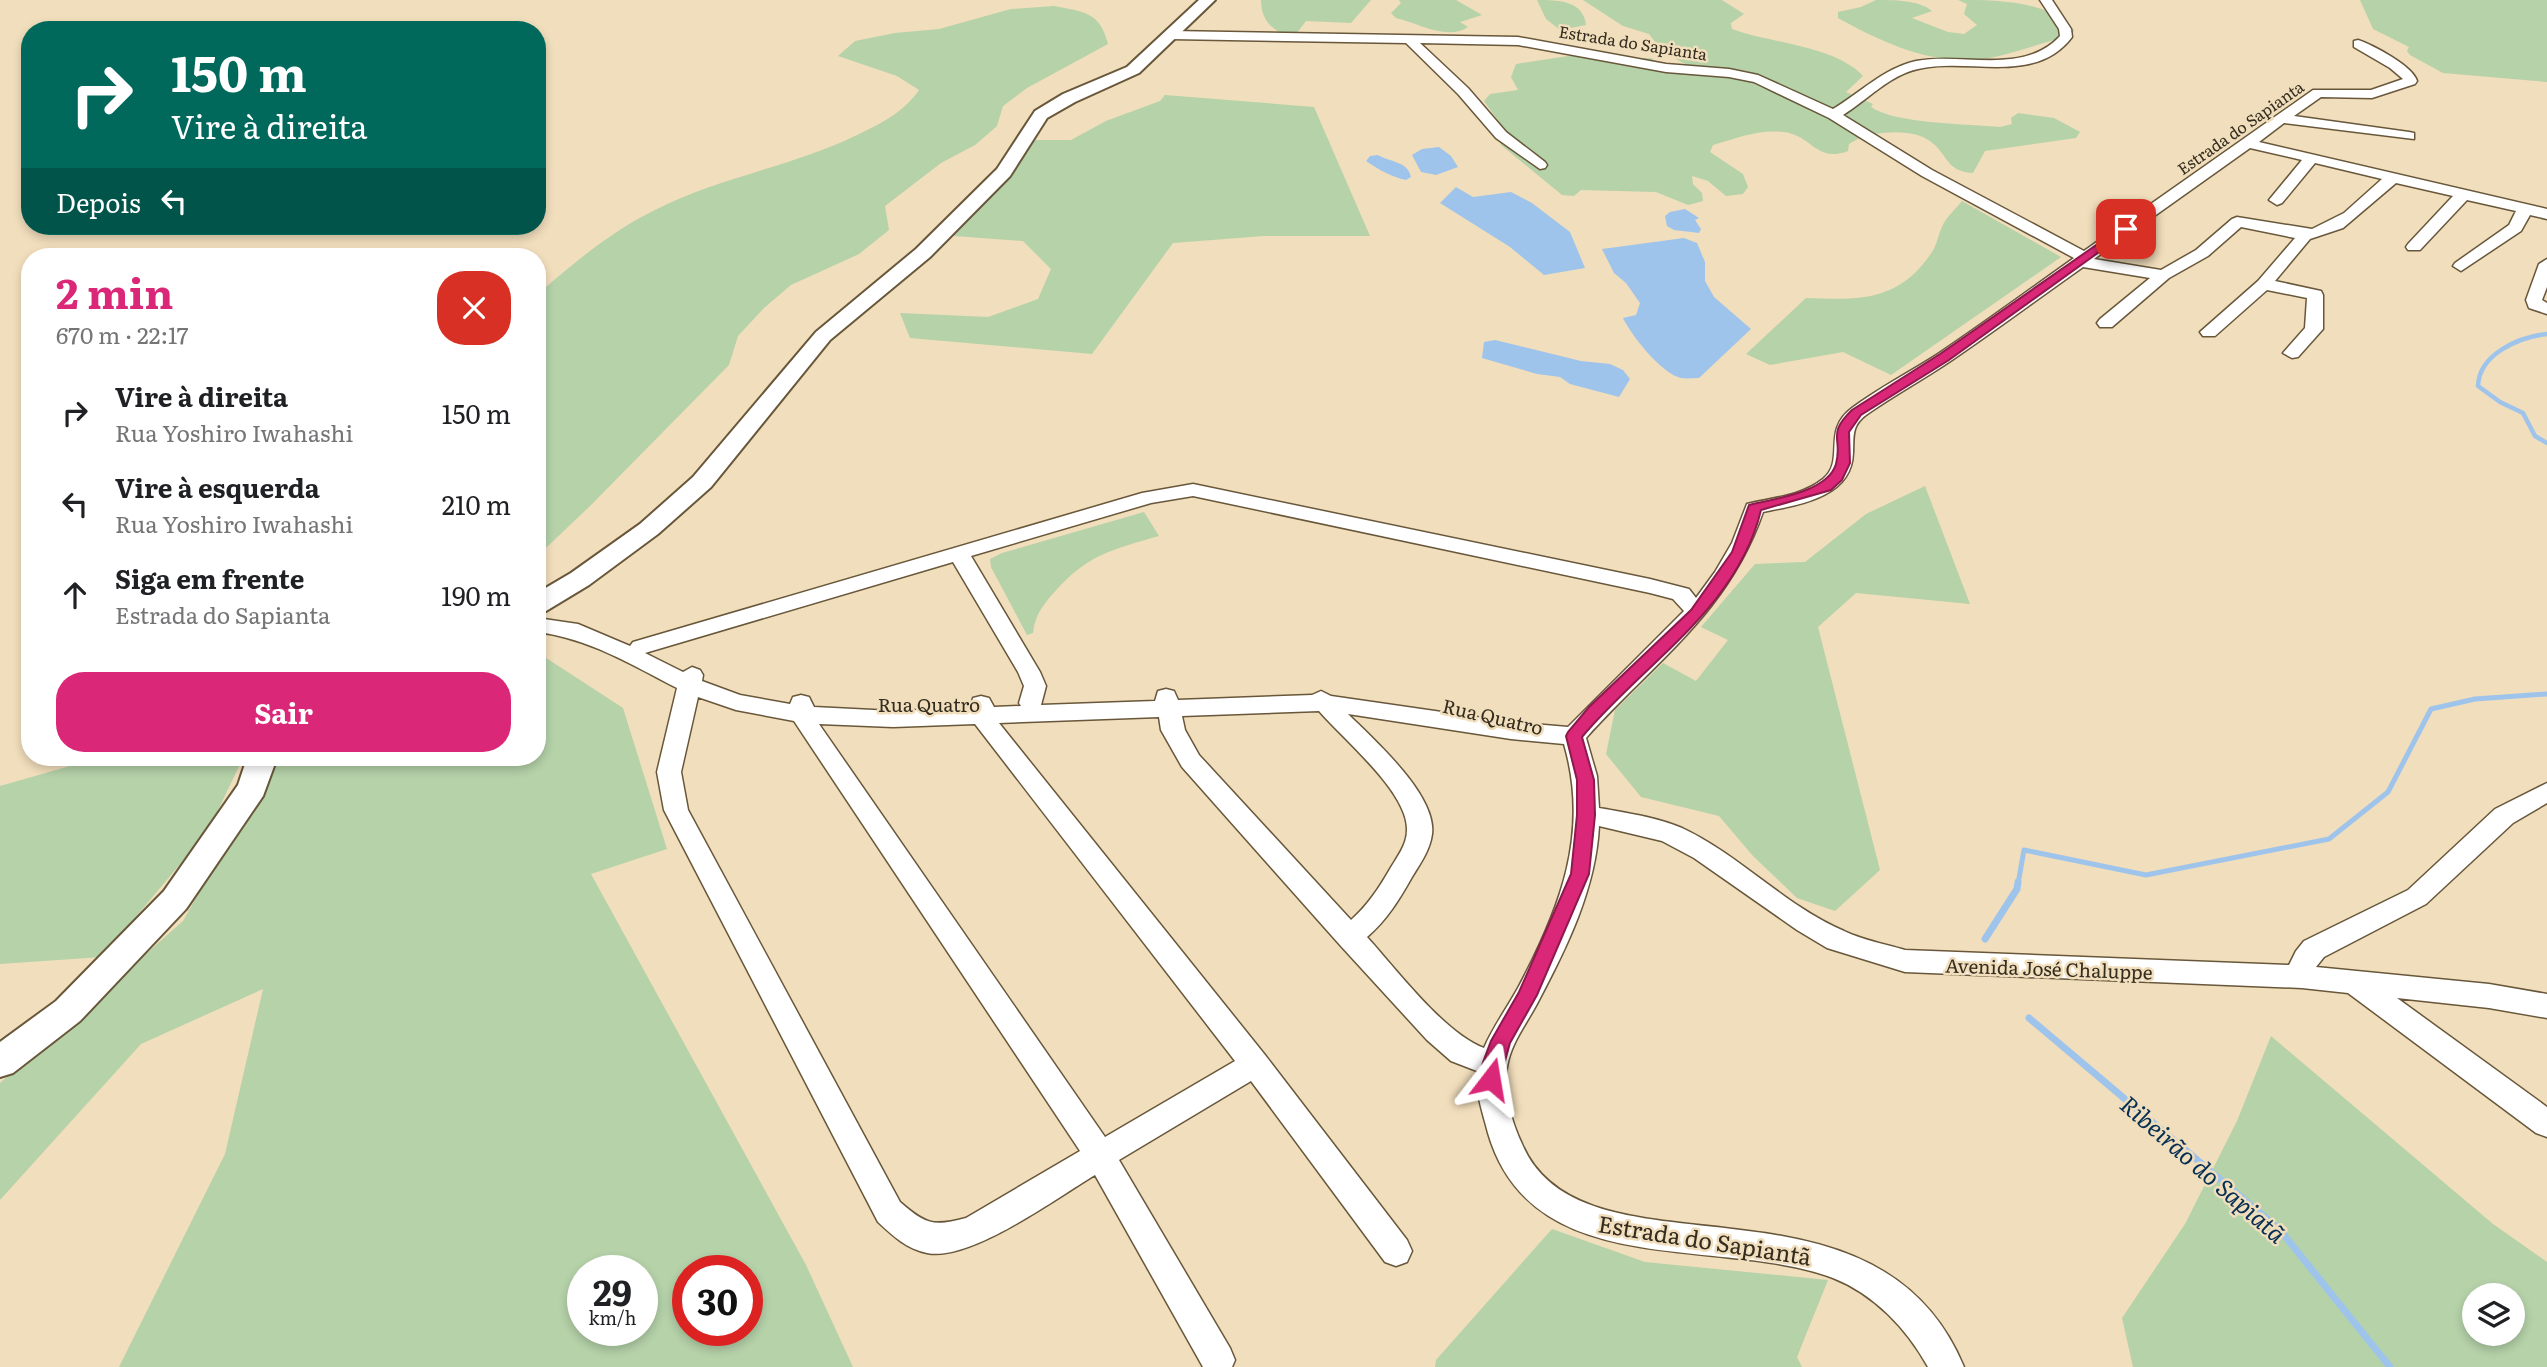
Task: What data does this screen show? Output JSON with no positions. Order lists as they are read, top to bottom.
{
  "streets": {
    "street": [
      "Estrada do Sapianta",
      "Rua Quatro",
      "Avenida José Chaluppe",
      "Estrada do Sapiantã"
    ]
  },
  "crossings": [
    ["Rua Quatro", "Estrada do Sapiantã"],
    ["Avenida José Chaluppe", "Estrada do Sapiantã"]
  ],
  "water": ["Ribeirão do Sapiatã"],
  "page": {
    "turn": ["150 m", "Vire à direita"],
    "then": "Depois",
    "heading": ["2 min", "670 m · 22:17"],
    "list": [
      {
        "name": "Vire à direita",
        "note": "Rua Yoshiro Iwahashi",
        "value": "150 m"
      },
      {
        "name": "Vire à esquerda",
        "note": "Rua Yoshiro Iwahashi",
        "value": "210 m"
      },
      {
        "name": "Siga em frente",
        "note": "Estrada do Sapianta",
        "value": "190 m"
      }
    ],
    "buttons": "Sair",
    "speed": "29 km/h",
    "limit": "30"
  }
}
